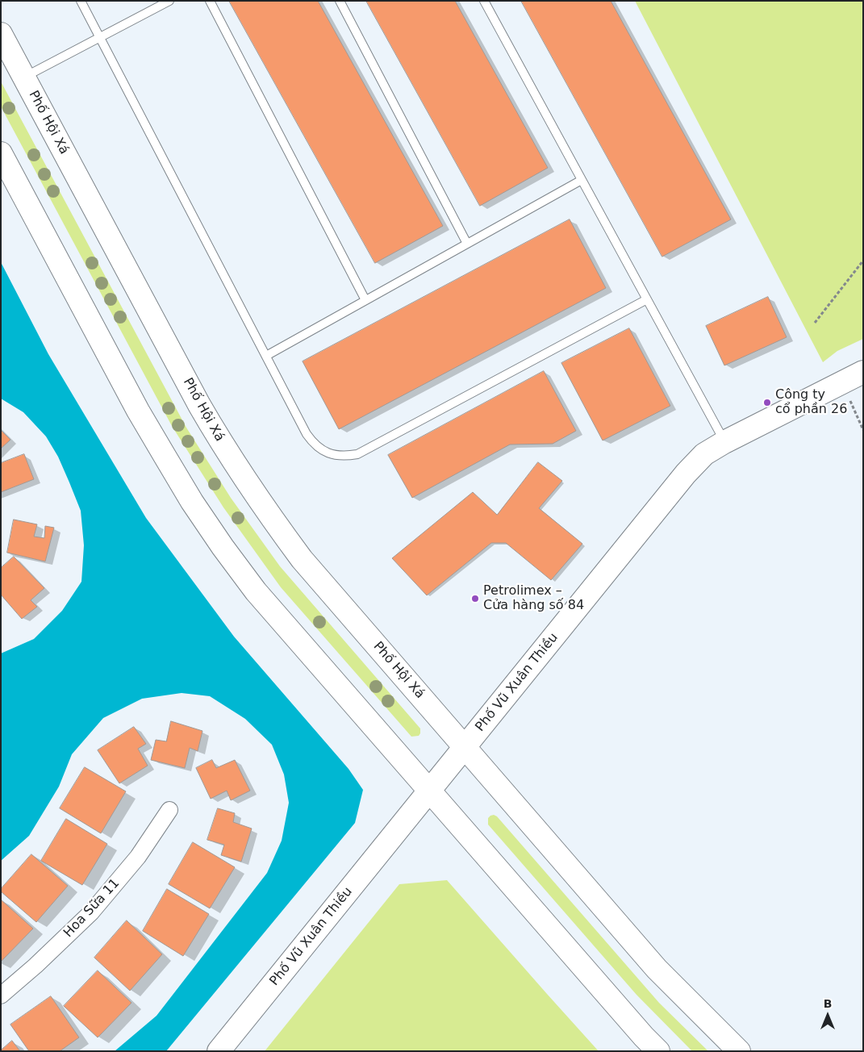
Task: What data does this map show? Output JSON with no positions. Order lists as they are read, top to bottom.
{
  "streets": {
    "main road": ["Phố Hội Xá", "Phố Vũ Xuân Thiều"],
    "street": ["Hoa Sữa 11"]
  },
  "crossings": [
    ["Phố Hội Xá", "Phố Vũ Xuân Thiều"]
  ],
  "places": ["Công ty cổ phần 26", "Petrolimex – Cửa hàng số 84"],
  "north": "top"
}
